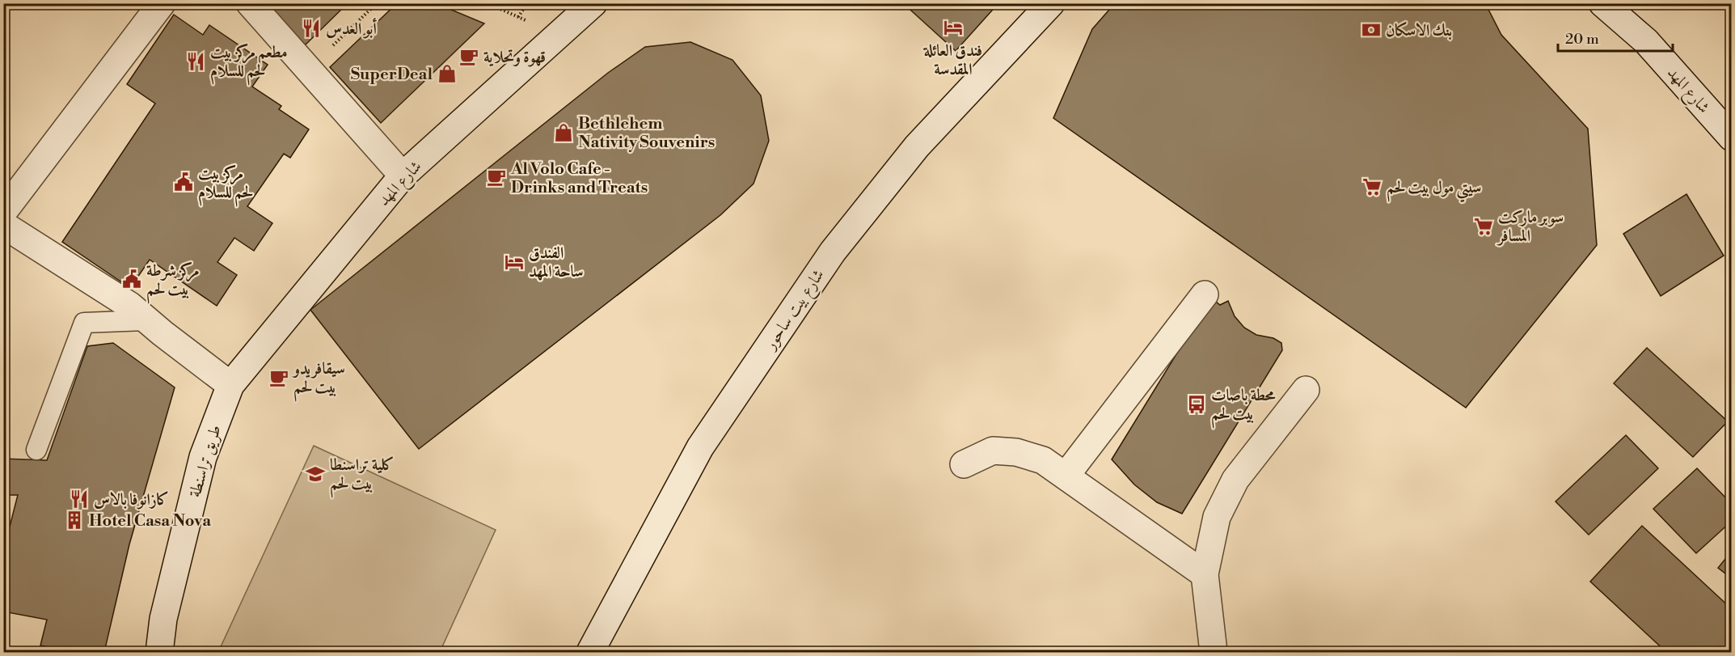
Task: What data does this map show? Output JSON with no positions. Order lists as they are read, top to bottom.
{
  "streets": {
    "street": ["شارع المهد", "شارع بيت ساحور", "طريق تراسنطة"]
  },
  "crossings": [
    ["شارع المهد", "طريق تراسنطة"]
  ],
  "places": {
    "hotel": ["فندق العائلة المقدسة", "الفندق ساحة المهد"],
    "restaurant": ["أبو العدس", "مطعم مركز بيت لحم للسلام", "كازانوفا بالاس"],
    "bank": ["بنك الاسكان"],
    "cafe": ["قهوة وتحلاية", "Al Volo Cafe - Drinks and Treats", "سيقافريدو بيت لحم"],
    "shop": ["SuperDeal", "Bethlehem Nativity Souvenirs"],
    "public building": ["مركز بيت لحم للسلام", "مركز شرطة بيت لحم"],
    "supermarket": ["سيتي مول بيت لحم", "سوبر ماركت المسافر"],
    "bus stop": ["محطة باصات بيت لحم"],
    "school or university": ["كلية تراسنطا بيت لحم"],
    "building": ["Hotel Casa Nova"]
  },
  "scale_bar": "20 m"
}
